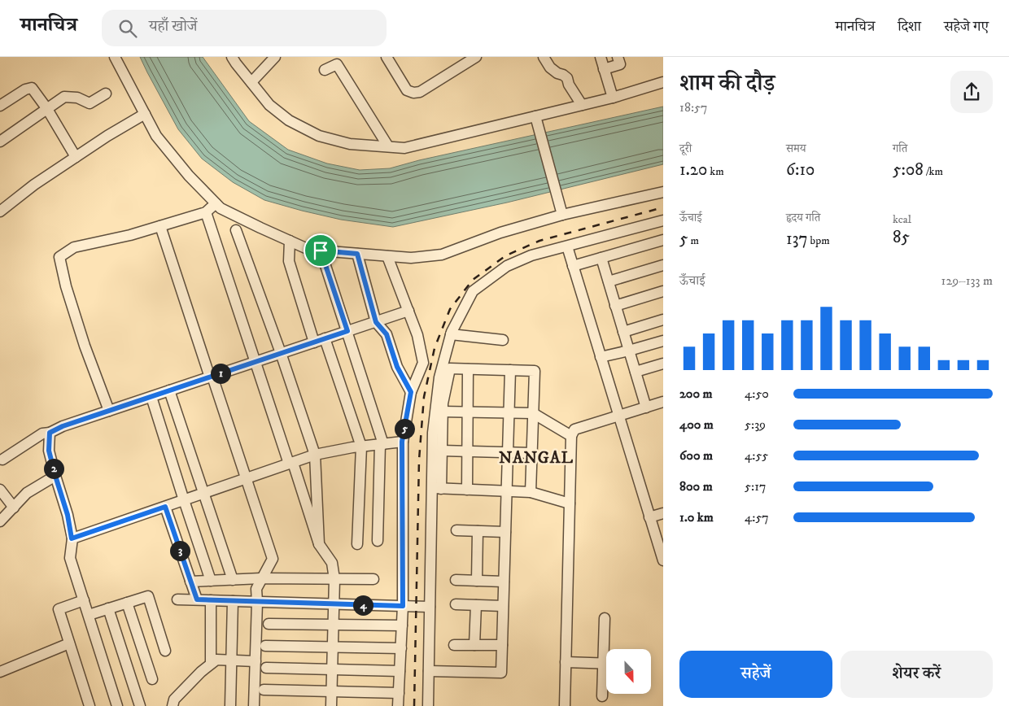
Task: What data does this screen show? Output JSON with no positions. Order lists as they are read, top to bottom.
{
  "districts": ["NANGAL"],
  "north": "bottom",
  "page": {
    "header": "मानचित्र",
    "search": "यहाँ खोजें",
    "nav": ["मानचित्र", "दिशा", "सहेजे गए"],
    "heading": ["शाम की दौड़", "18:57"],
    "stats": [
      ["दूरी", "1.20 km"],
      ["समय", "6:10"],
      ["गति", "5:08 /km"],
      ["ऊँचाई", "5 m"],
      ["हृदय गति", "137 bpm"],
      ["kcal", "85"]
    ],
    "chart": ["ऊँचाई", "129–133 m"],
    "pins": [
      "1",
      "5",
      "2",
      "3",
      "4"
    ],
    "list": [
      {
        "name": "200 m",
        "note": "4:50"
      },
      {
        "name": "400 m",
        "note": "5:39"
      },
      {
        "name": "600 m",
        "note": "4:55"
      },
      {
        "name": "800 m",
        "note": "5:17"
      },
      {
        "name": "1.0 km",
        "note": "4:57"
      }
    ],
    "buttons": ["सहेजें", "शेयर करें"]
  }
}
